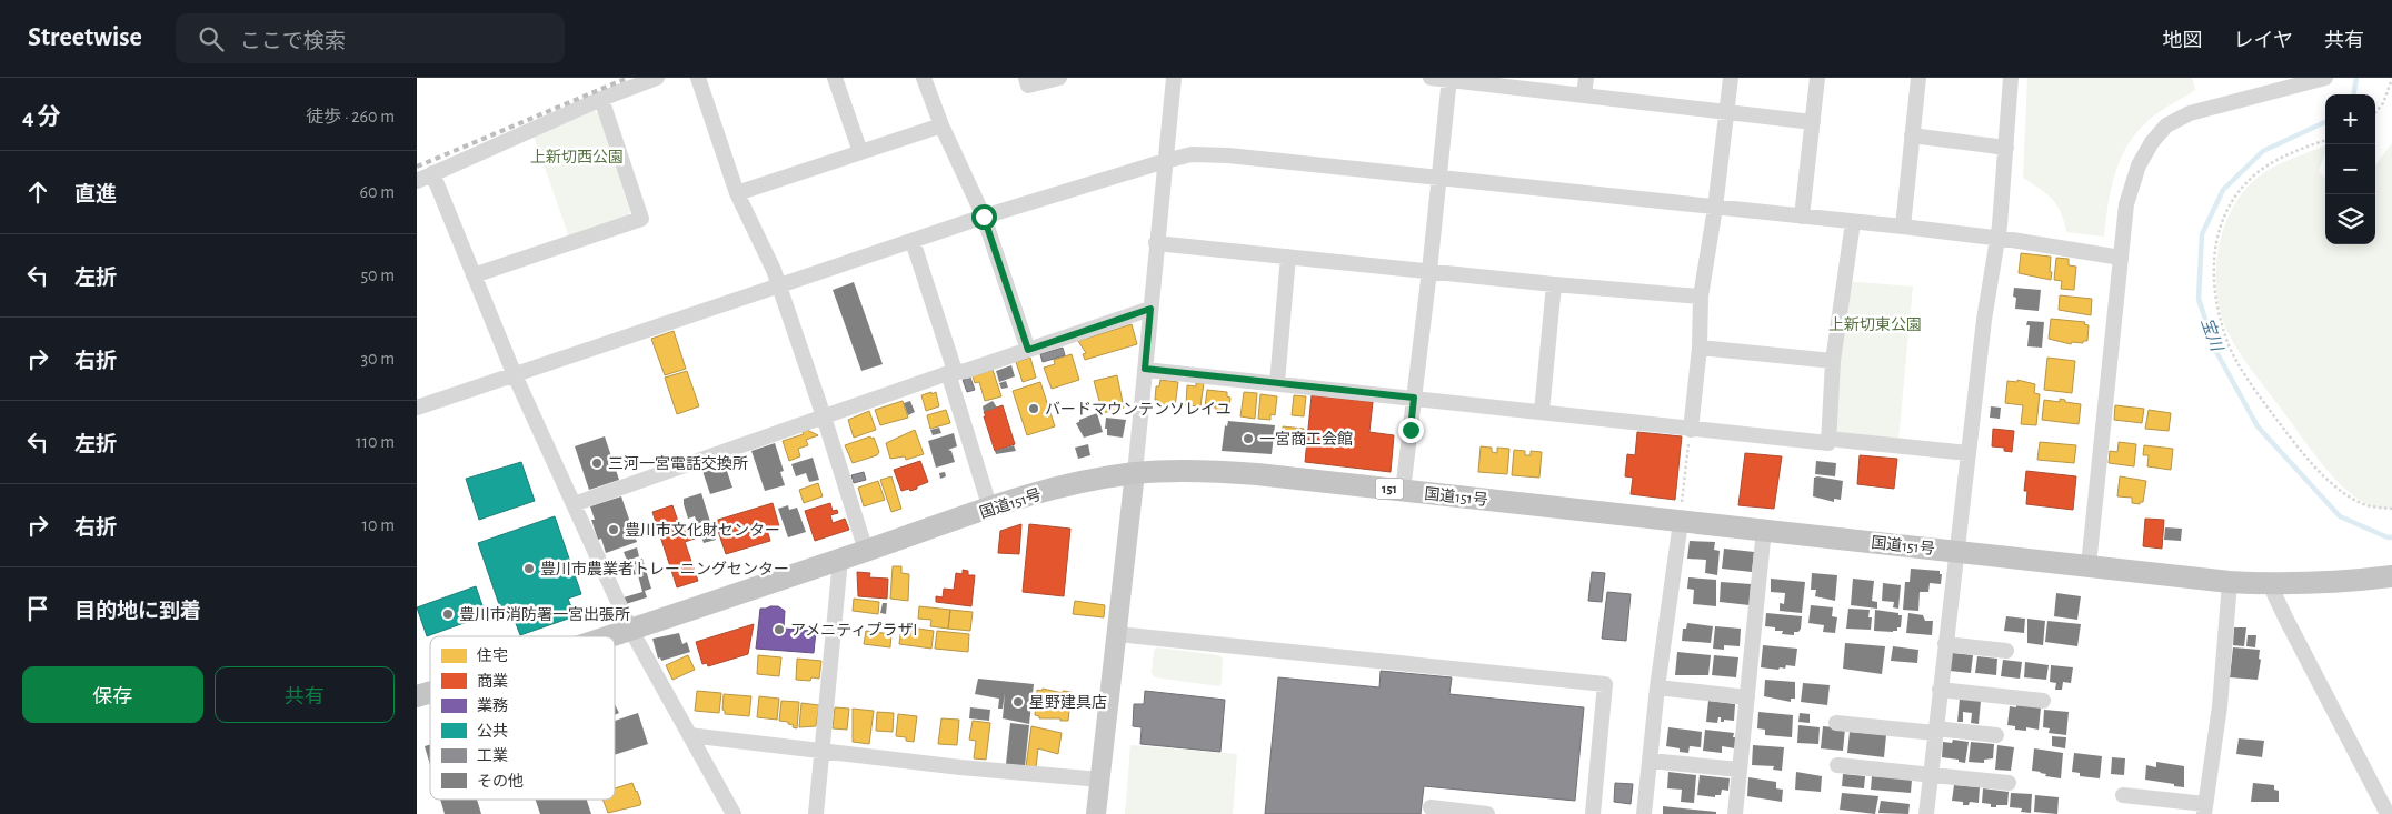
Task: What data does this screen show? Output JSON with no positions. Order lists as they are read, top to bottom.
{
  "streets": {
    "highway": ["151", "国道151号"]
  },
  "water": ["宝川"],
  "parks": ["上新切西公園", "上新切東公園"],
  "places": [
    "バードマウンテンソレイユ",
    "一宮商工会館",
    "三河一宮電話交換所",
    "豊川市文化財センター",
    "豊川市農業者トレーニングセンター",
    "豊川市消防署一宮出張所",
    "アメニティプラザI",
    "星野建具店"
  ],
  "legend": [
    "住宅",
    "商業",
    "業務",
    "公共",
    "工業",
    "その他"
  ],
  "page": {
    "header": "Streetwise",
    "search": "ここで検索",
    "nav": ["地図", "レイヤ", "共有"],
    "heading": ["4 分", "徒歩 · 260 m"],
    "map_buttons": ["+", "−"],
    "list": [
      ["直進", "60 m"],
      ["左折", "50 m"],
      ["右折", "30 m"],
      ["左折", "110 m"],
      ["右折", "10 m"],
      "目的地に到着"
    ],
    "buttons": ["保存", "共有"]
  }
}
